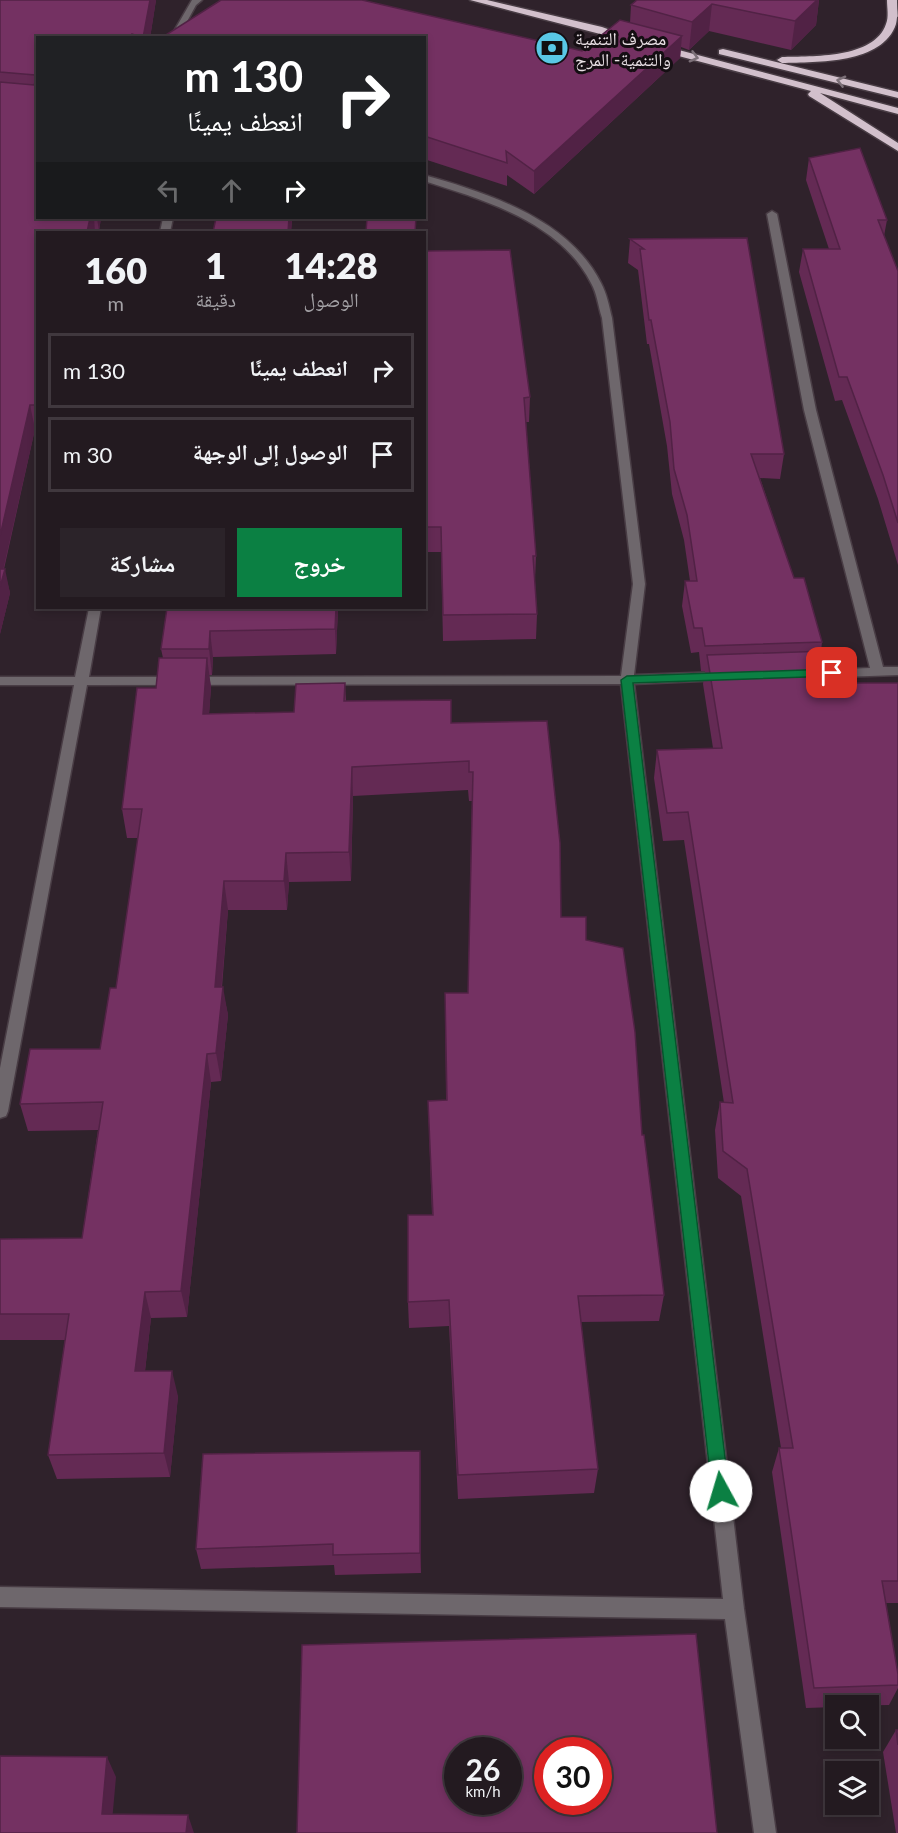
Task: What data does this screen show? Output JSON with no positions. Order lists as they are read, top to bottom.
{
  "places": {
    "bank": ["مصرف التنمية والتنمية- المرج"]
  },
  "page": {
    "turn": ["130 m", "انعطف يمينًا"],
    "eta": [
      "14:28",
      "الوصول",
      "1",
      "دقيقة",
      "160",
      "m"
    ],
    "list": [
      {
        "name": "انعطف يمينًا",
        "value": "130 m"
      },
      {
        "name": "الوصول إلى الوجهة",
        "value": "30 m"
      }
    ],
    "buttons": ["خروج", "مشاركة"],
    "speed": "26 km/h",
    "limit": "30"
  }
}
